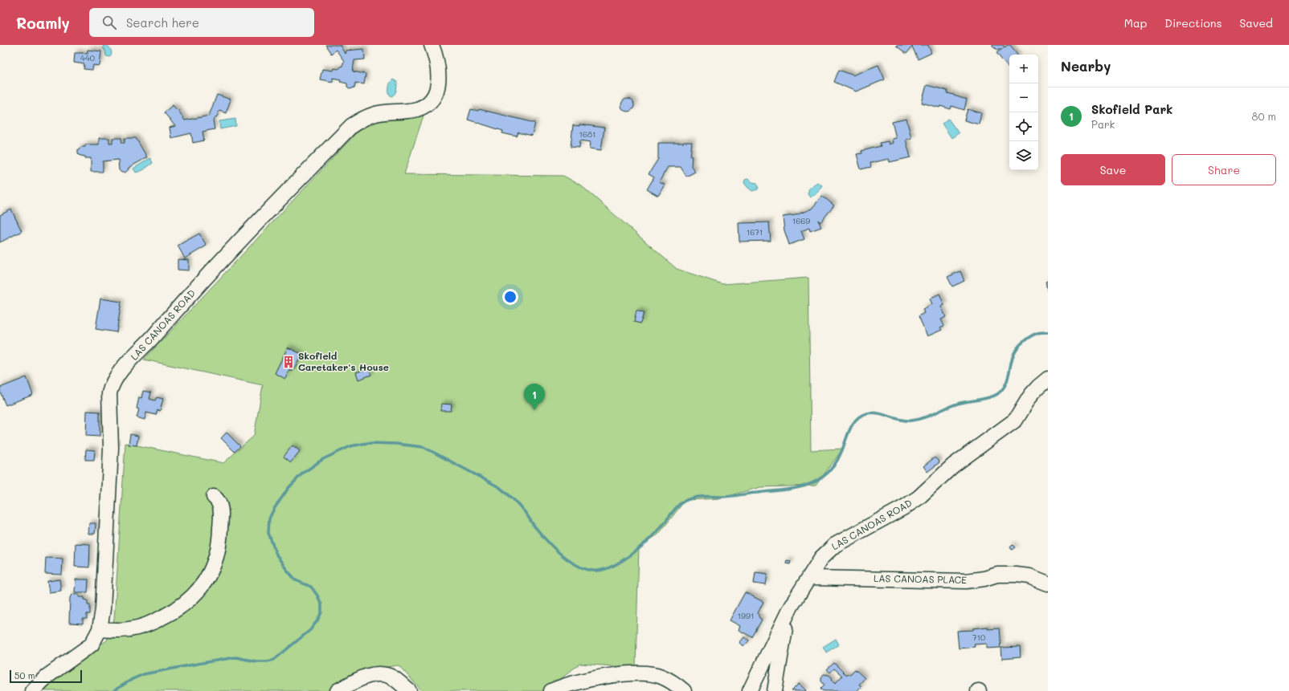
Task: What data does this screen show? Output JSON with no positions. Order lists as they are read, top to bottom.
{
  "streets": {
    "street": ["LAS CANOAS ROAD", "LAS CANOAS PLACE"]
  },
  "crossings": [
    ["LAS CANOAS ROAD", "LAS CANOAS PLACE"]
  ],
  "places": {
    "building": ["Skofield Caretaker's House"]
  },
  "house_numbers": [
    "440",
    "1681",
    "1669",
    "1671",
    "1991",
    "710"
  ],
  "scale_bar": "50 m",
  "page": {
    "header": "Roamly",
    "search": "Search here",
    "nav": ["Map", "Directions", "Saved"],
    "heading": "Nearby",
    "map_buttons": ["+", "−"],
    "list": [
      {
        "mark": "1",
        "name": "Skofield Park",
        "note": "Park",
        "value": "80 m"
      }
    ],
    "buttons": ["Save", "Share"],
    "pins": "1",
    "scale": "50 m"
  }
}
